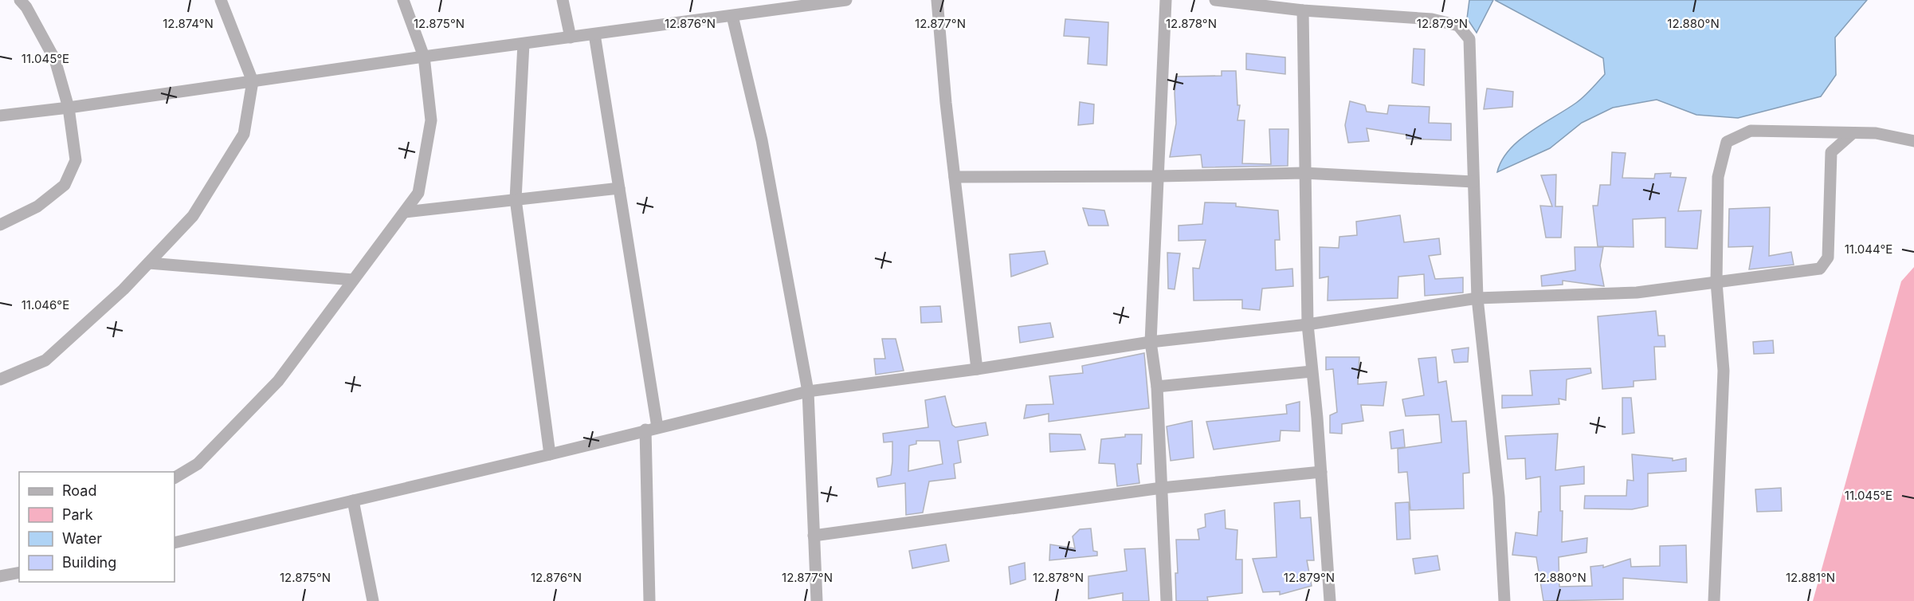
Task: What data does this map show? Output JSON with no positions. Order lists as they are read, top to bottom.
{
  "legend": [
    "Road",
    "Park",
    "Water",
    "Building"
  ],
  "coordinates": [
    "12.874°N",
    "12.875°N",
    "12.876°N",
    "12.877°N",
    "12.878°N",
    "12.879°N",
    "12.880°N",
    "11.045°E",
    "11.044°E",
    "11.046°E",
    "12.881°N"
  ]
}
